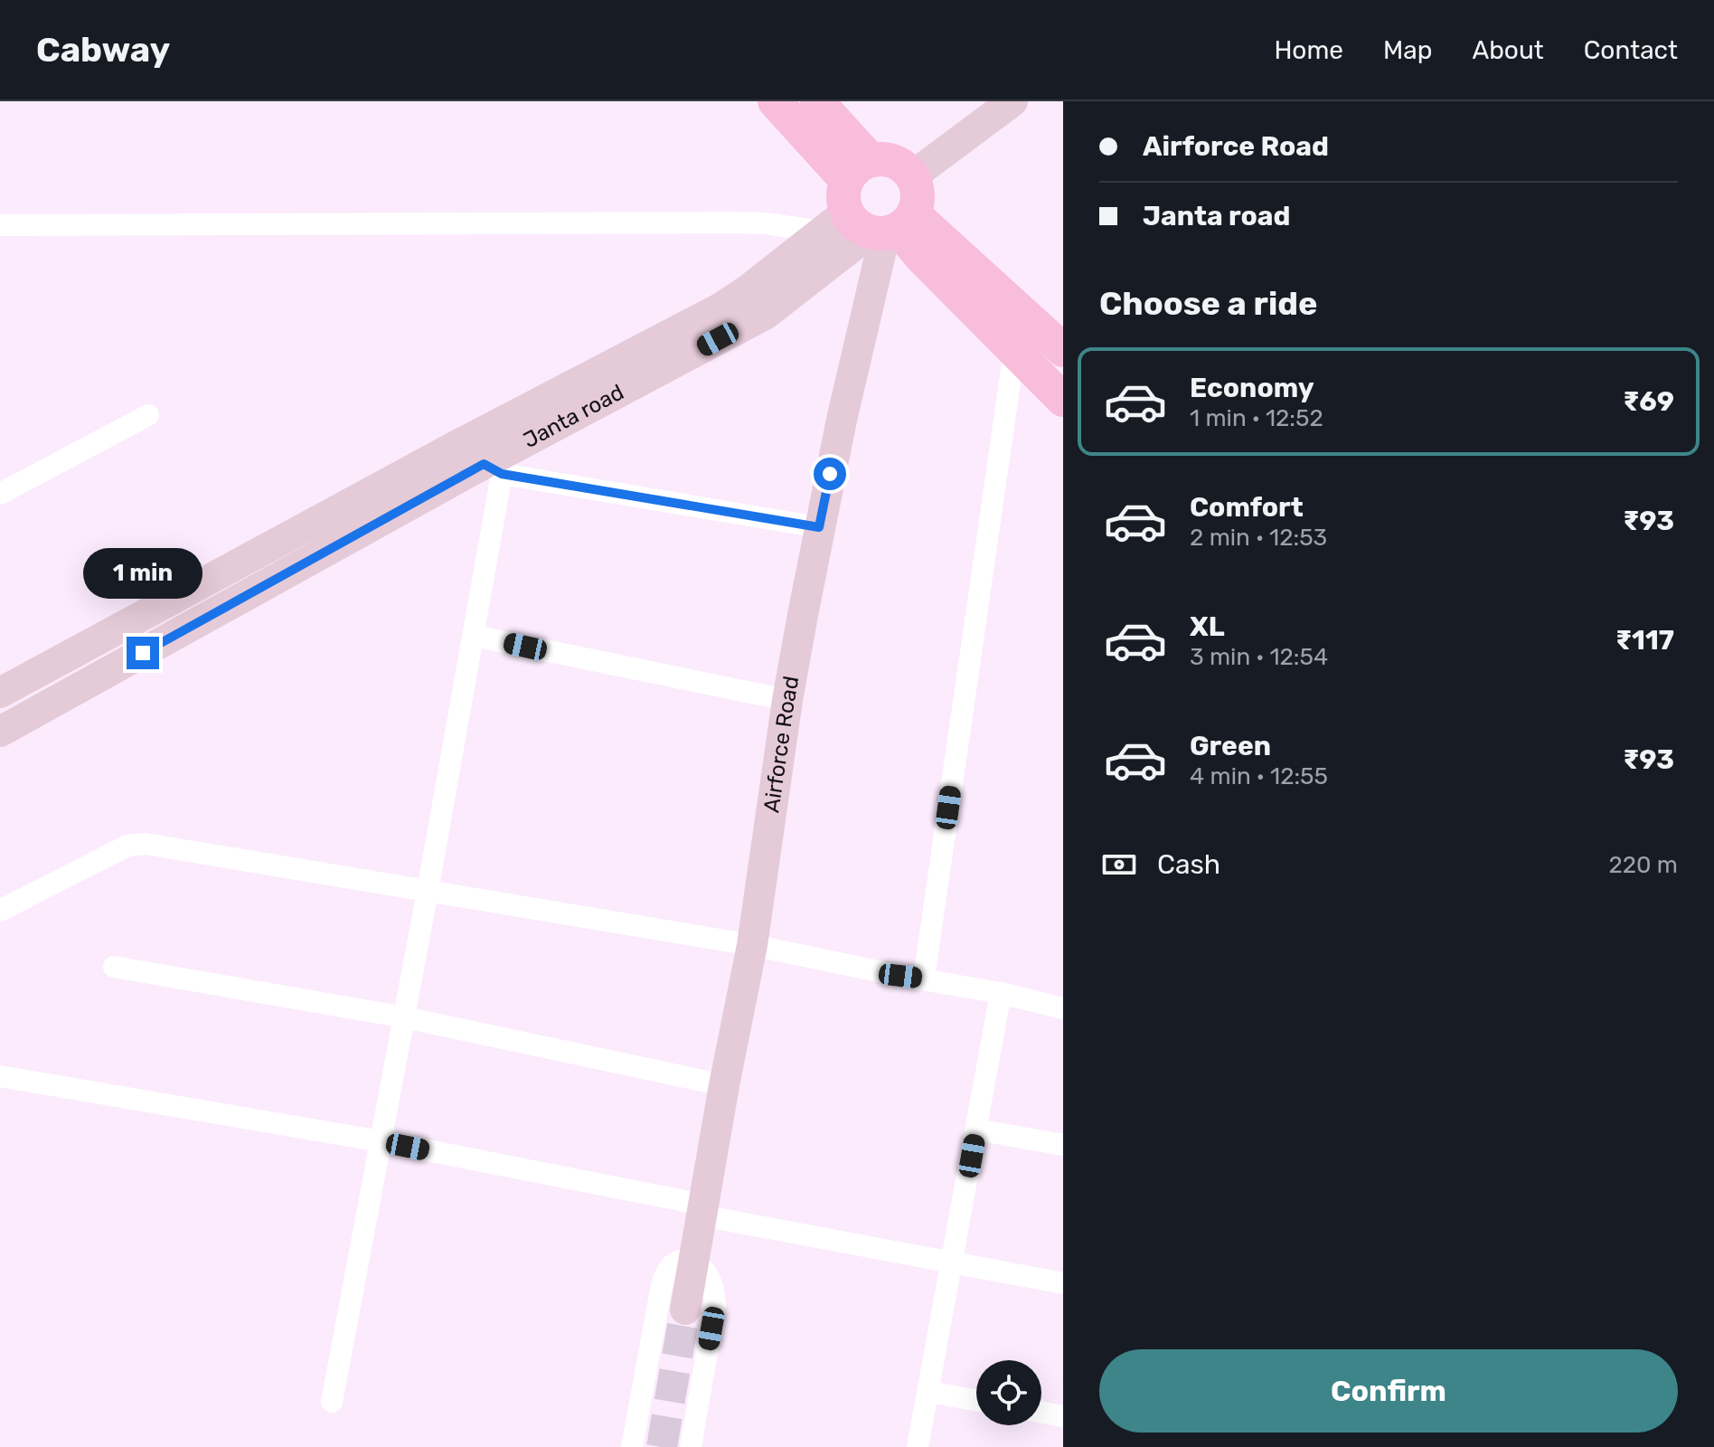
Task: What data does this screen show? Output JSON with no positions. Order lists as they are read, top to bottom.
{
  "streets": {
    "main road": ["Janta road", "Airforce Road"]
  },
  "crossings": [
    ["Janta road", "Airforce Road"]
  ],
  "page": {
    "header": "Cabway",
    "nav": [
      "Home",
      "Map",
      "About",
      "Contact"
    ],
    "banner": ["Airforce Road", "Janta road"],
    "heading": "Choose a ride",
    "list": [
      {
        "name": "Economy",
        "note": "1 min · 12:52",
        "value": "₹69"
      },
      {
        "name": "Comfort",
        "note": "2 min · 12:53",
        "value": "₹93"
      },
      {
        "name": "XL",
        "note": "3 min · 12:54",
        "value": "₹117"
      },
      {
        "name": "Green",
        "note": "4 min · 12:55",
        "value": "₹93"
      }
    ],
    "bubble": "1 min",
    "pay": ["Cash", "220 m"],
    "buttons": "Confirm"
  }
}
